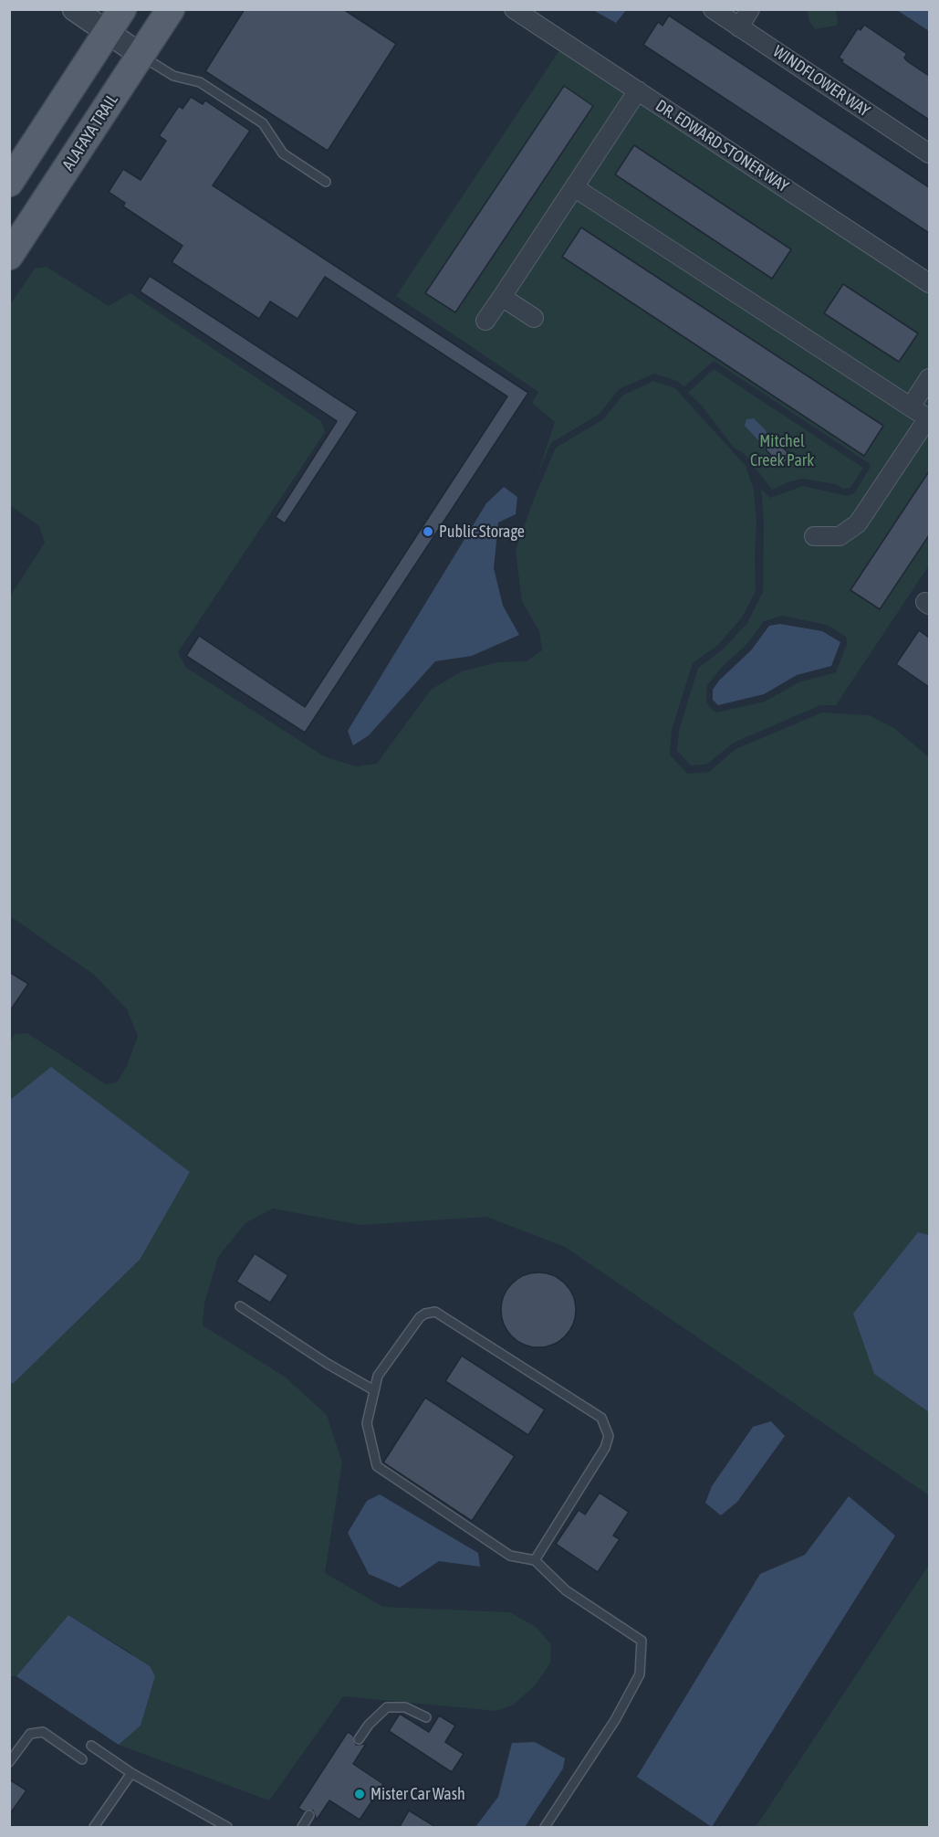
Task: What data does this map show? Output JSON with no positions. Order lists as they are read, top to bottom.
{
  "streets": {
    "main road": ["ALAFAYA TRAIL"],
    "street": ["WINDFLOWER WAY", "DR. EDWARD STONER WAY"]
  },
  "parks": ["Mitchel Creek Park"],
  "places": ["Public Storage", "Mister Car Wash"]
}
